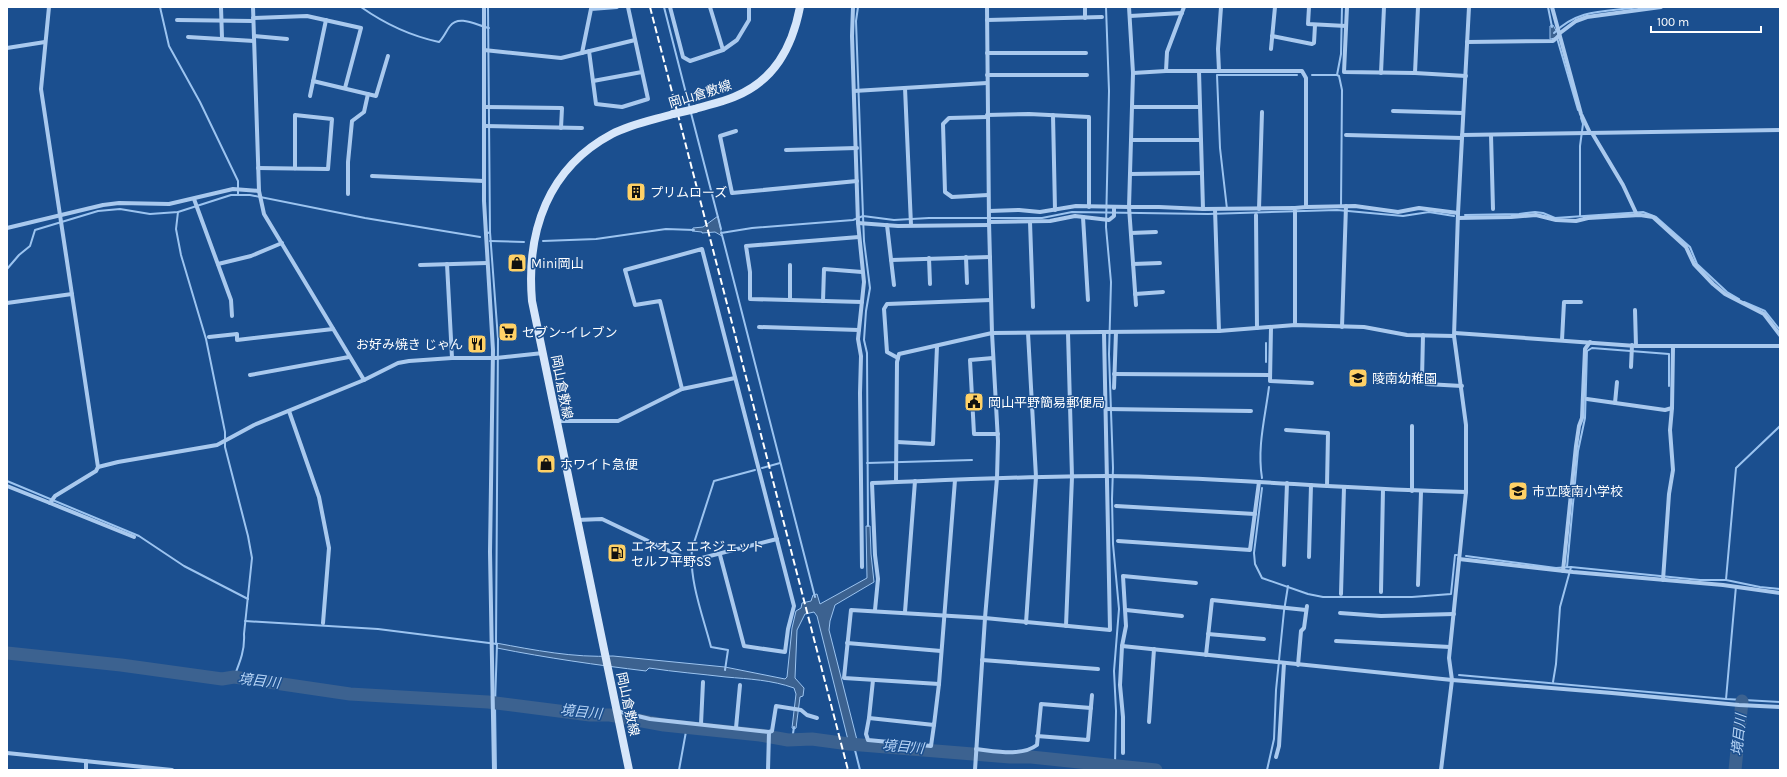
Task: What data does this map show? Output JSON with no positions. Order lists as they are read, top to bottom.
{
  "streets": {
    "main road": ["岡山倉敷線"]
  },
  "water": ["境目川"],
  "places": {
    "building": ["プリムローズ"],
    "shop": ["Mini岡山", "ホワイト急便"],
    "supermarket": ["セブン-イレブン"],
    "restaurant": ["お好み焼き じゃん"],
    "school or university": ["陵南幼稚園", "市立陵南小学校"],
    "public building": ["岡山平野簡易郵便局"],
    "fuel station": ["エネオス エネジェット セルフ平野SS"]
  },
  "scale_bar": "100 m"
}
